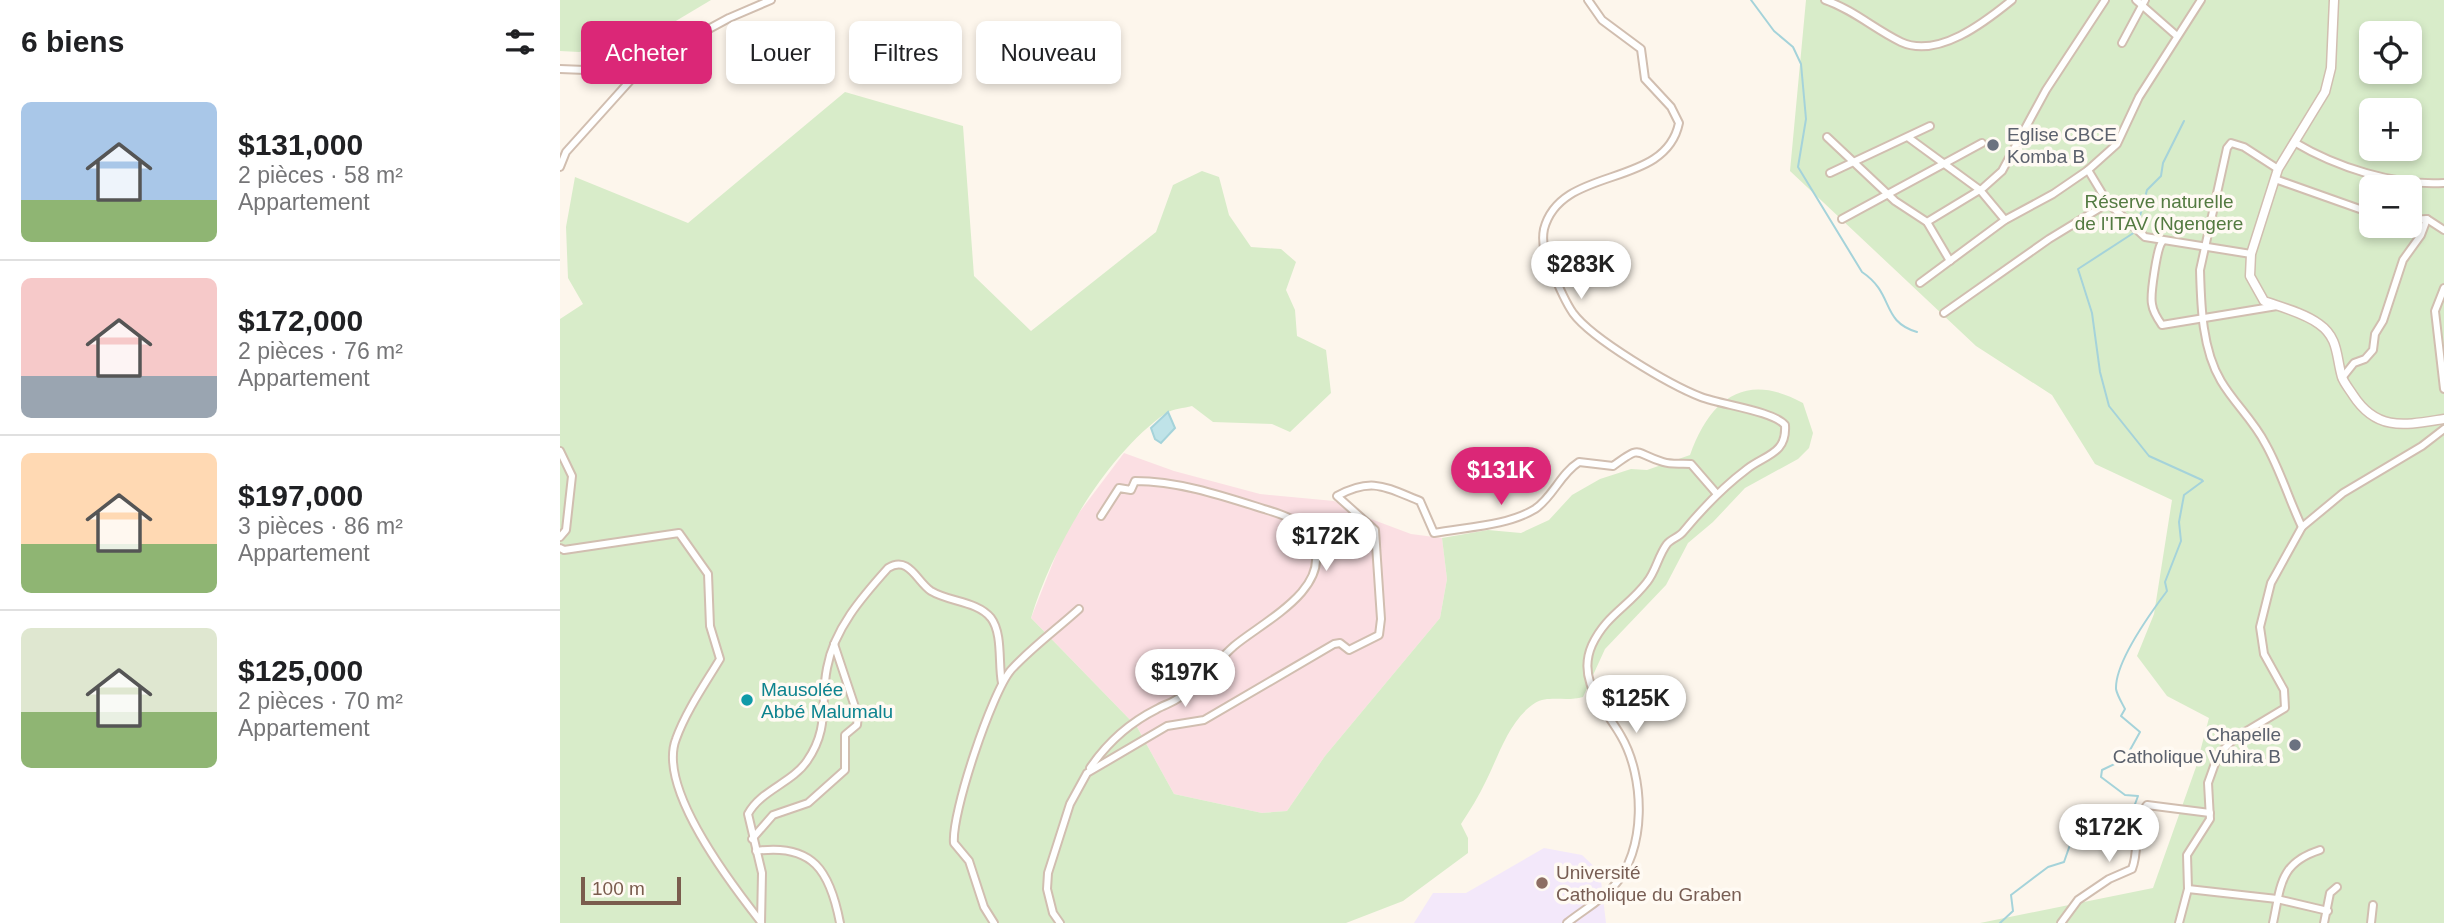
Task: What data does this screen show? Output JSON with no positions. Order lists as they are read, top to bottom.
{
  "parks": ["Réserve naturelle de l'ITAV (Ngengere"],
  "places": [
    "Eglise CBCE Komba B",
    "Mausolée Abbé Malumalu",
    "Chapelle Catholique Vuhira B",
    "Université Catholique du Graben"
  ],
  "scale_bar": "100 m",
  "page": {
    "heading": "6 biens",
    "map_buttons": ["+", "−"],
    "chip": [
      "Acheter",
      "Louer",
      "Filtres",
      "Nouveau"
    ],
    "list": [
      {
        "name": "$131,000",
        "note": "2 pièces · 58 m² · Appartement"
      },
      {
        "name": "$172,000",
        "note": "2 pièces · 76 m² · Appartement"
      },
      {
        "name": "$197,000",
        "note": "3 pièces · 86 m² · Appartement"
      },
      {
        "name": "$125,000",
        "note": "2 pièces · 70 m² · Appartement"
      }
    ],
    "price": [
      "$283K",
      "$131K",
      "$172K",
      "$197K",
      "$125K",
      "$172K"
    ],
    "scale": "100 m"
  }
}
